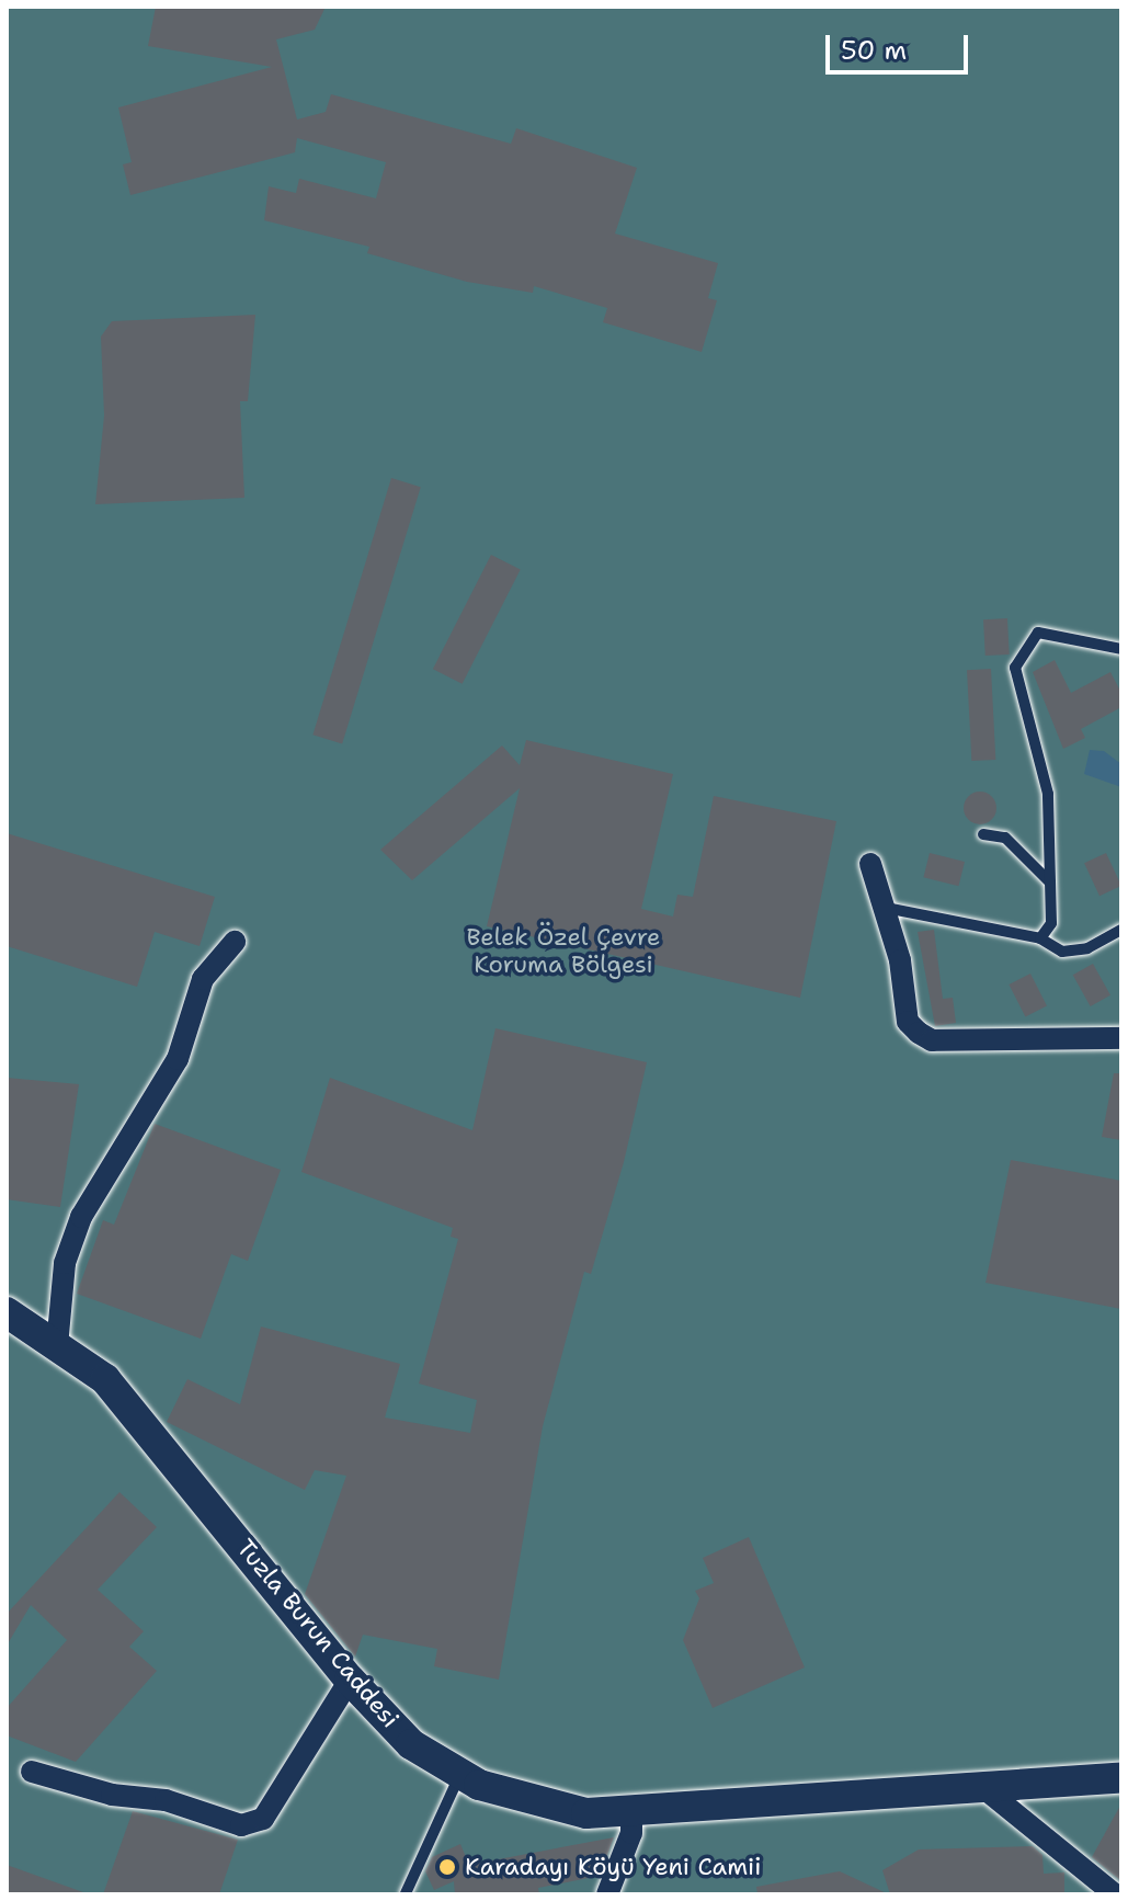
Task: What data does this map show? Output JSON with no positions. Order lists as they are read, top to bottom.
{
  "streets": {
    "main road": ["Tuzla Burun Caddesi"]
  },
  "parks": ["Belek Özel Çevre Koruma Bölgesi"],
  "places": ["Karadayı Köyü Yeni Camii"],
  "scale_bar": "50 m"
}
